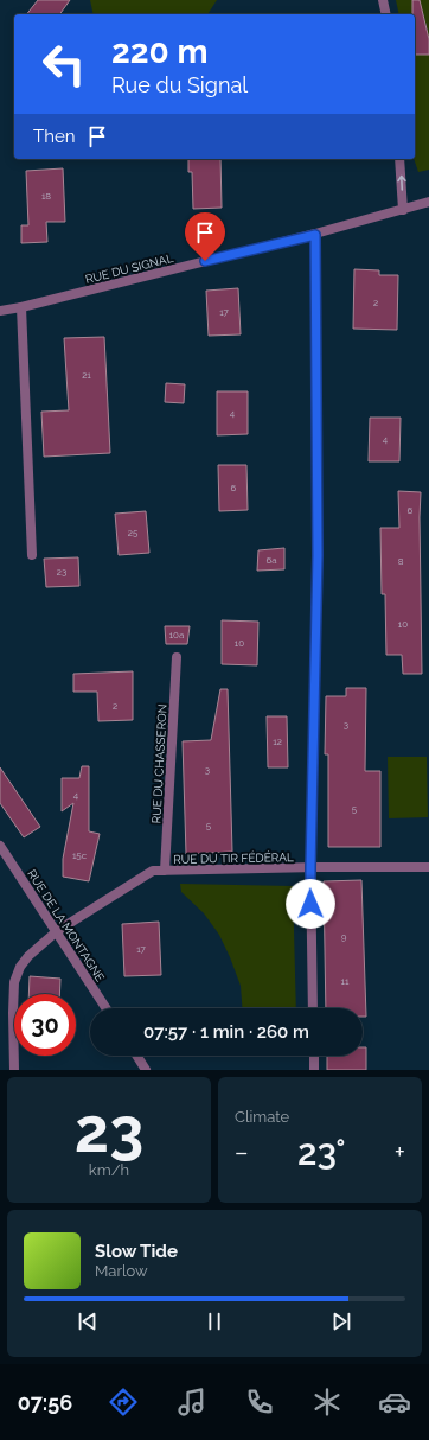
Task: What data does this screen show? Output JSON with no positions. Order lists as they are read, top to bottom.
{
  "streets": {
    "street": [
      "RUE DU SIGNAL",
      "RUE DU CHASSERON",
      "RUE DU TIR FÉDÉRAL",
      "RUE DE LA MONTAGNE"
    ]
  },
  "crossings": [
    ["RUE DU CHASSERON", "RUE DU TIR FÉDÉRAL"],
    ["RUE DU TIR FÉDÉRAL", "RUE DE LA MONTAGNE"]
  ],
  "house_numbers": [
    "18",
    "2",
    "17",
    "21",
    "4",
    "4",
    "6",
    "6",
    "25",
    "6a",
    "8",
    "23",
    "10",
    "10a",
    "10",
    "2",
    "3",
    "12",
    "3",
    "4",
    "5",
    "5",
    "15c",
    "9",
    "17",
    "11"
  ],
  "page": {
    "turn": ["220 m", "Rue du Signal"],
    "then": "Then",
    "limit": "30",
    "trip": "07:57 · 1 min · 260 m",
    "tile": [
      ["23", "km/h"],
      "Climate"
    ],
    "heat": ["−", "23°", "+"],
    "song": ["Slow Tide", "Marlow"],
    "tabs": "07:56"
  }
}
